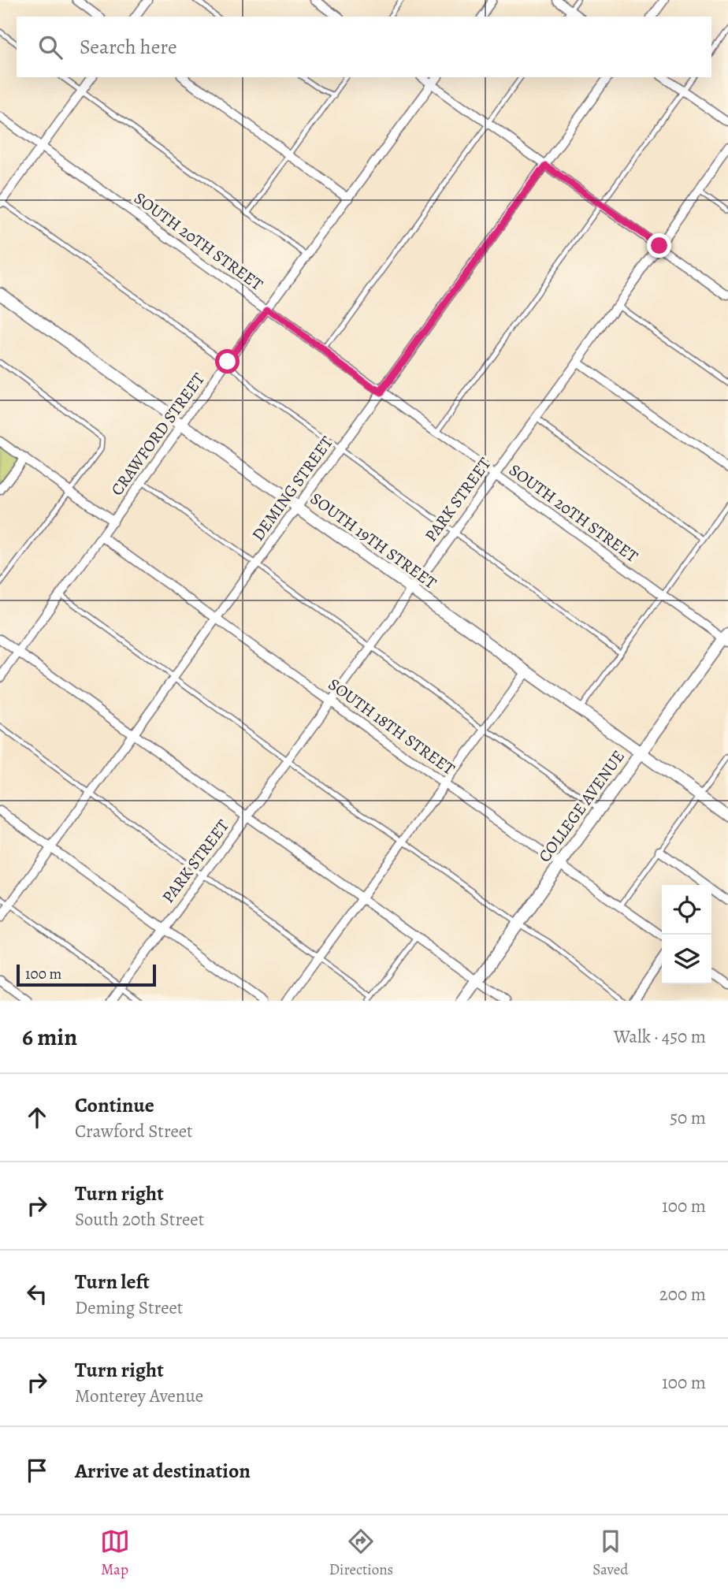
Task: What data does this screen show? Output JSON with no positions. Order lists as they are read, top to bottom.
{
  "streets": {
    "street": [
      "SOUTH 20TH STREET",
      "CRAWFORD STREET",
      "DEMING STREET",
      "PARK STREET",
      "SOUTH 19TH STREET",
      "SOUTH 18TH STREET",
      "COLLEGE AVENUE"
    ]
  },
  "crossings": [
    ["SOUTH 20TH STREET", "CRAWFORD STREET"],
    ["SOUTH 20TH STREET", "DEMING STREET"],
    ["SOUTH 20TH STREET", "PARK STREET"],
    ["SOUTH 20TH STREET", "COLLEGE AVENUE"],
    ["CRAWFORD STREET", "SOUTH 19TH STREET"],
    ["CRAWFORD STREET", "SOUTH 18TH STREET"],
    ["DEMING STREET", "SOUTH 19TH STREET"],
    ["DEMING STREET", "SOUTH 18TH STREET"],
    ["PARK STREET", "SOUTH 19TH STREET"],
    ["PARK STREET", "SOUTH 18TH STREET"],
    ["SOUTH 19TH STREET", "COLLEGE AVENUE"],
    ["SOUTH 18TH STREET", "COLLEGE AVENUE"]
  ],
  "scale_bar": "100 m",
  "page": {
    "search": "Search here",
    "scale": "100 m",
    "heading": ["6 min", "Walk · 450 m"],
    "list": [
      ["Continue", "Crawford Street", "50 m"],
      ["Turn right", "South 20th Street", "100 m"],
      ["Turn left", "Deming Street", "200 m"],
      ["Turn right", "Monterey Avenue", "100 m"],
      "Arrive at destination"
    ],
    "nav": ["Map", "Directions", "Saved"]
  }
}
